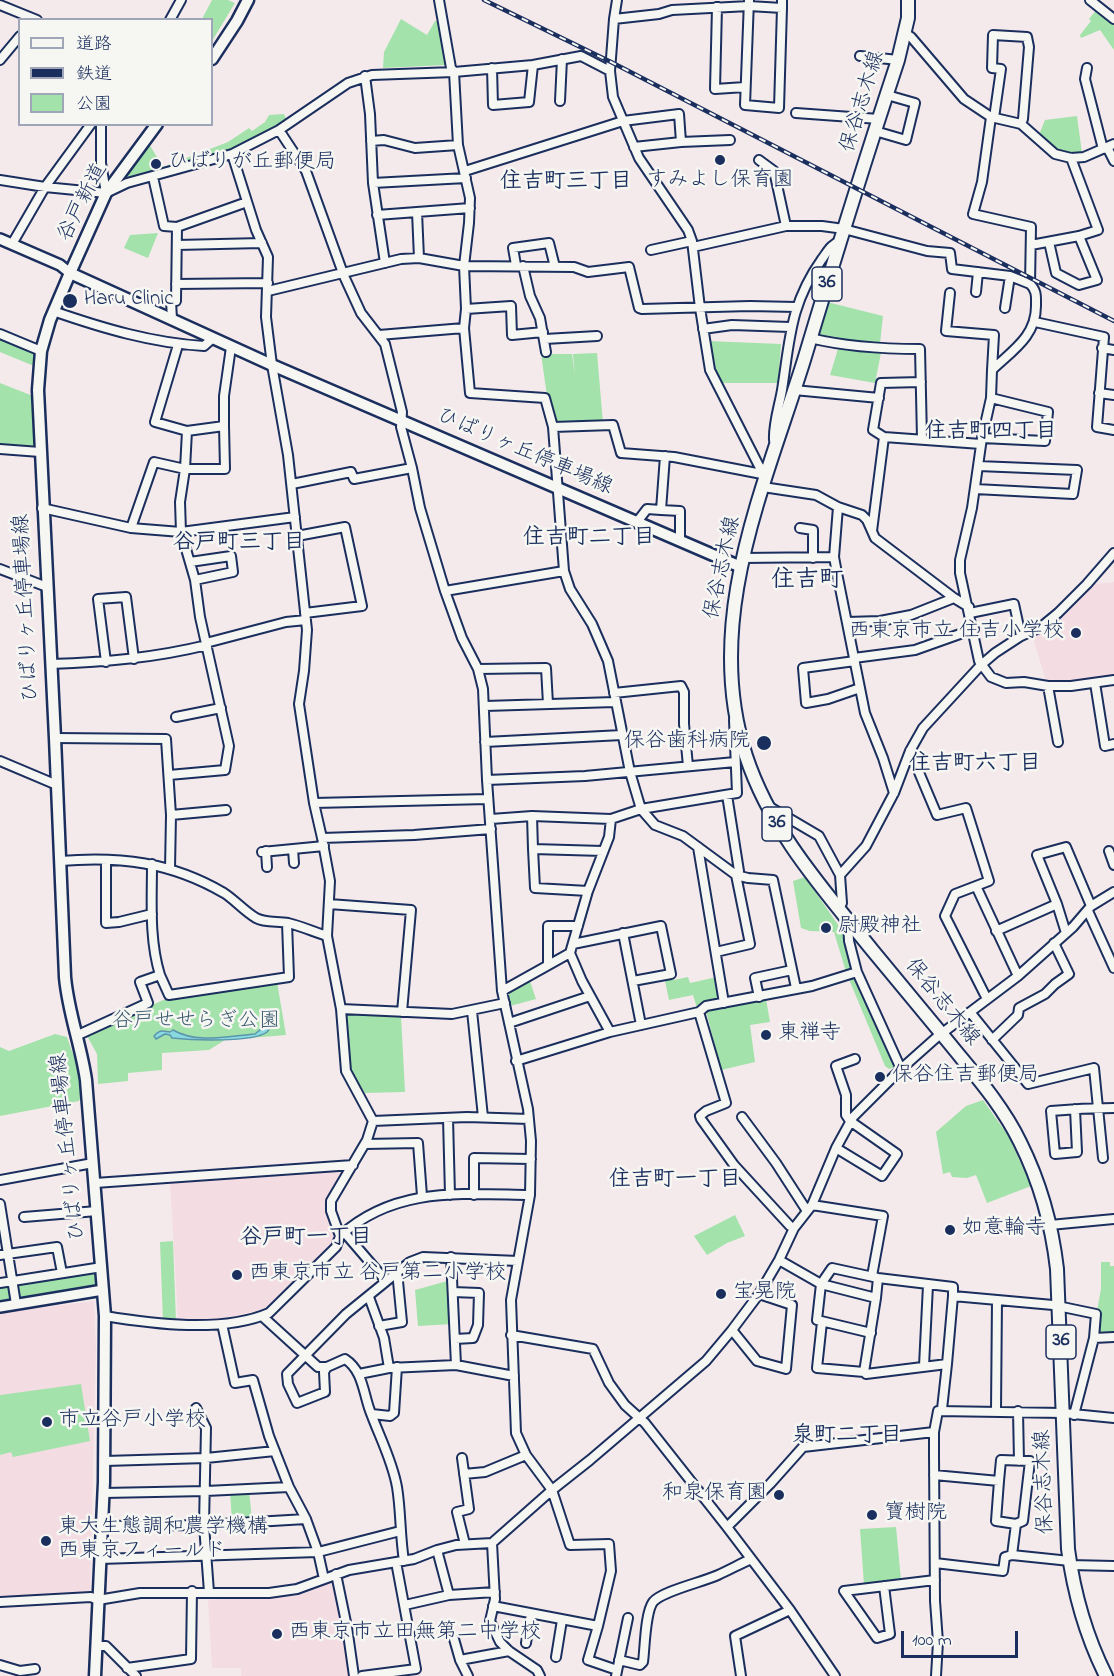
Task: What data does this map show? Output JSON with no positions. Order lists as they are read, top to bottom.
{
  "streets": {
    "main road": [
      "保谷志木線",
      "谷戸新道",
      "36",
      "ひばりヶ丘停車場線"
    ]
  },
  "crossings": [
    ["保谷志木線", "ひばりヶ丘停車場線"],
    ["谷戸新道", "ひばりヶ丘停車場線"]
  ],
  "districts": [
    "住吉町三丁目",
    "住吉町四丁目",
    "住吉町二丁目",
    "谷戸町三丁目",
    "住吉町",
    "住吉町六丁目",
    "住吉町一丁目",
    "谷戸町一丁目",
    "泉町二丁目"
  ],
  "parks": ["谷戸せせらぎ公園"],
  "places": [
    "すみよし保育園",
    "ひばりが丘郵便局",
    "Haru Clinic",
    "西東京市立 住吉小学校",
    "保谷歯科病院",
    "尉殿神社",
    "東禅寺",
    "保谷住吉郵便局",
    "如意輪寺",
    "西東京市立 谷戸第二小学校",
    "宝晃院",
    "市立谷戸小学校",
    "和泉保育園",
    "寶樹院",
    "東大生態調和農学機構 西東京フィールド",
    "西東京市立田無第二中学校"
  ],
  "legend": ["道路", "鉄道", "公園"],
  "scale_bar": "100 m"
}
